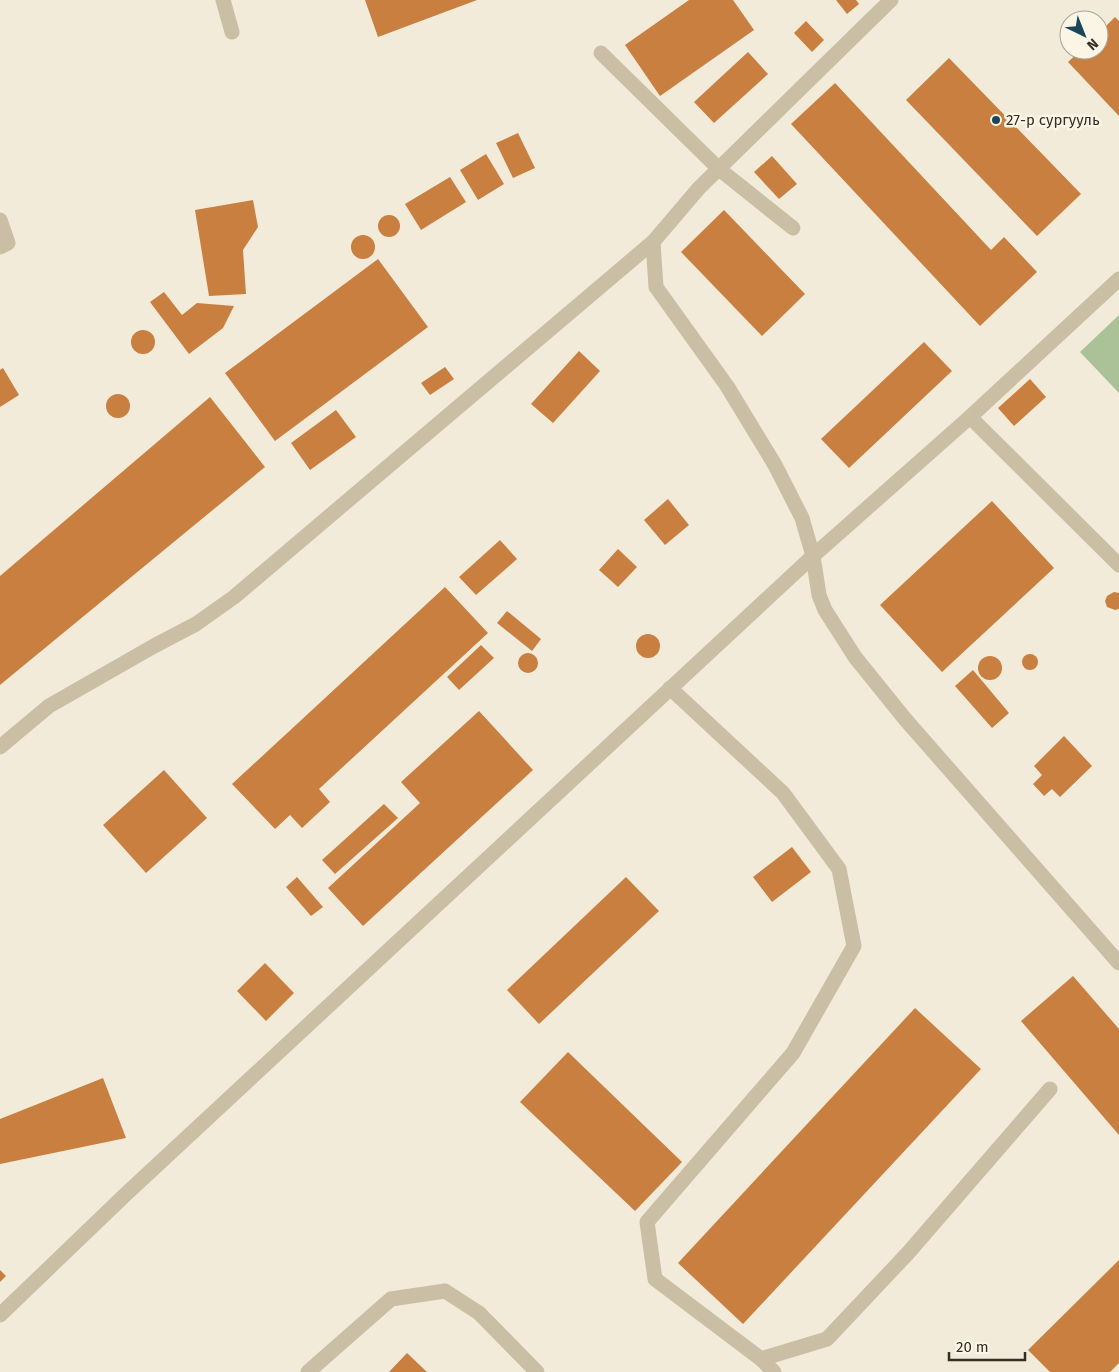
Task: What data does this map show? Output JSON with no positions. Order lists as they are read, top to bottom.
{
  "places": ["27-р сургууль"],
  "scale_bar": "20 m",
  "north": "bottom right"
}
